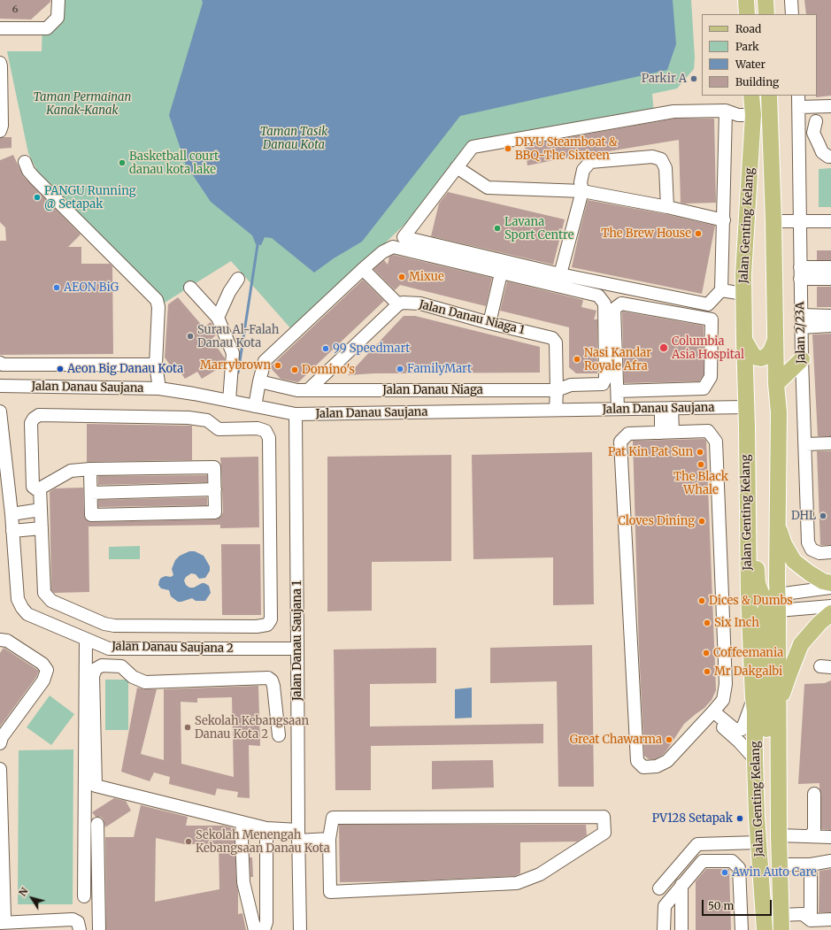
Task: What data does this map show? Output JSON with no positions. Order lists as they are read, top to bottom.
{
  "streets": {
    "main road": ["Jalan Genting Kelang"],
    "street": [
      "Jalan Danau Niaga 1",
      "Jalan 2/23A",
      "Jalan Danau Saujana",
      "Jalan Danau Niaga",
      "Jalan Danau Saujana 1",
      "Jalan Danau Saujana 2"
    ]
  },
  "crossings": [
    ["Jalan Genting Kelang", "Jalan Danau Saujana"],
    ["Jalan Danau Niaga 1", "Jalan Danau Saujana"],
    ["Jalan Danau Niaga 1", "Jalan Danau Niaga"],
    ["Jalan Danau Saujana", "Jalan Danau Saujana 1"],
    ["Jalan Danau Saujana 1", "Jalan Danau Saujana 2"]
  ],
  "parks": ["Taman Permainan Kanak-Kanak", "Taman Tasik Danau Kota"],
  "places": [
    "Parkir A",
    "DIYU Steamboat & BBQ-The Sixteen",
    "Basketball court danau kota lake",
    "PANGU Running @ Setapak",
    "Lavana Sport Centre",
    "The Brew House",
    "Mixue",
    "AEON BiG",
    "Surau Al-Falah Danau Kota",
    "Columbia Asia Hospital",
    "99 Speedmart",
    "Nasi Kandar Royale Afra",
    "Marrybrown",
    "Aeon Big Danau Kota",
    "FamilyMart",
    "Domino's",
    "Pat Kin Pat Sun",
    "The Black Whale",
    "DHL",
    "Cloves Dining",
    "Dices & Dumbs",
    "Six Inch",
    "Coffeemania",
    "Mr Dakgalbi",
    "Sekolah Kebangsaan Danau Kota 2",
    "Great Chawarma",
    "PV128 Setapak",
    "Sekolah Menengah Kebangsaan Danau Kota",
    "Awin Auto Care"
  ],
  "house_numbers": ["6"],
  "legend": [
    "Road",
    "Park",
    "Water",
    "Building"
  ],
  "scale_bar": "50 m",
  "north": "top left"
}
